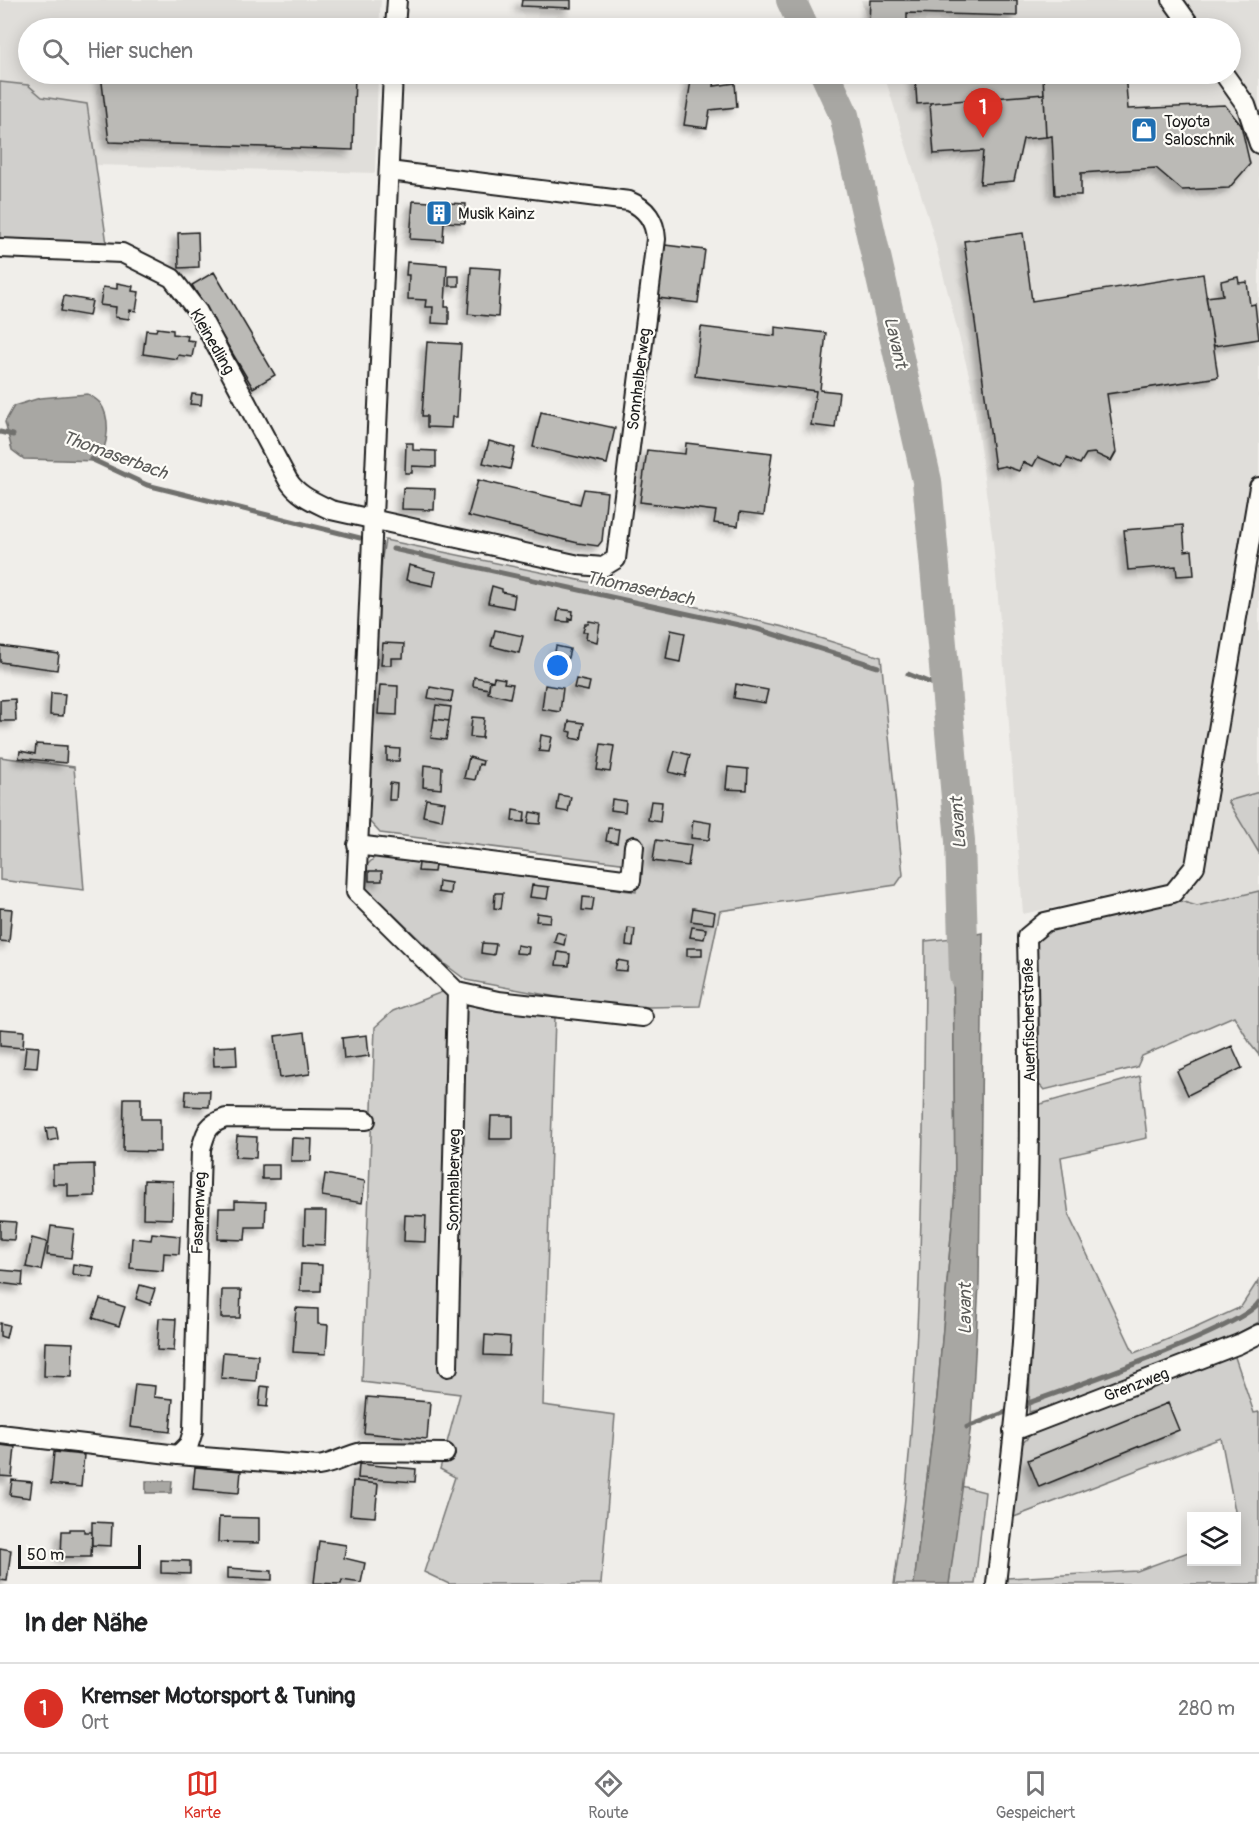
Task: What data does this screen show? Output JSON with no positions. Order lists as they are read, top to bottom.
{
  "streets": {
    "street": [
      "Kleinedling",
      "Sonnhalberweg",
      "Auenfischerstraße",
      "Fasanenweg",
      "Grenzweg"
    ]
  },
  "crossings": [
    ["Kleinedling", "Sonnhalberweg"],
    ["Auenfischerstraße", "Grenzweg"]
  ],
  "water": ["Lavant", "Thomaserbach"],
  "places": {
    "shop": ["Toyota Saloschnik"],
    "building": ["Musik Kainz"]
  },
  "scale_bar": "50 m",
  "page": {
    "search": "Hier suchen",
    "pins": "1",
    "scale": "50 m",
    "heading": "In der Nähe",
    "list": [
      {
        "mark": "1",
        "name": "Kremser Motorsport & Tuning",
        "note": "Ort",
        "value": "280 m"
      }
    ],
    "nav": ["Karte", "Route", "Gespeichert"]
  }
}
